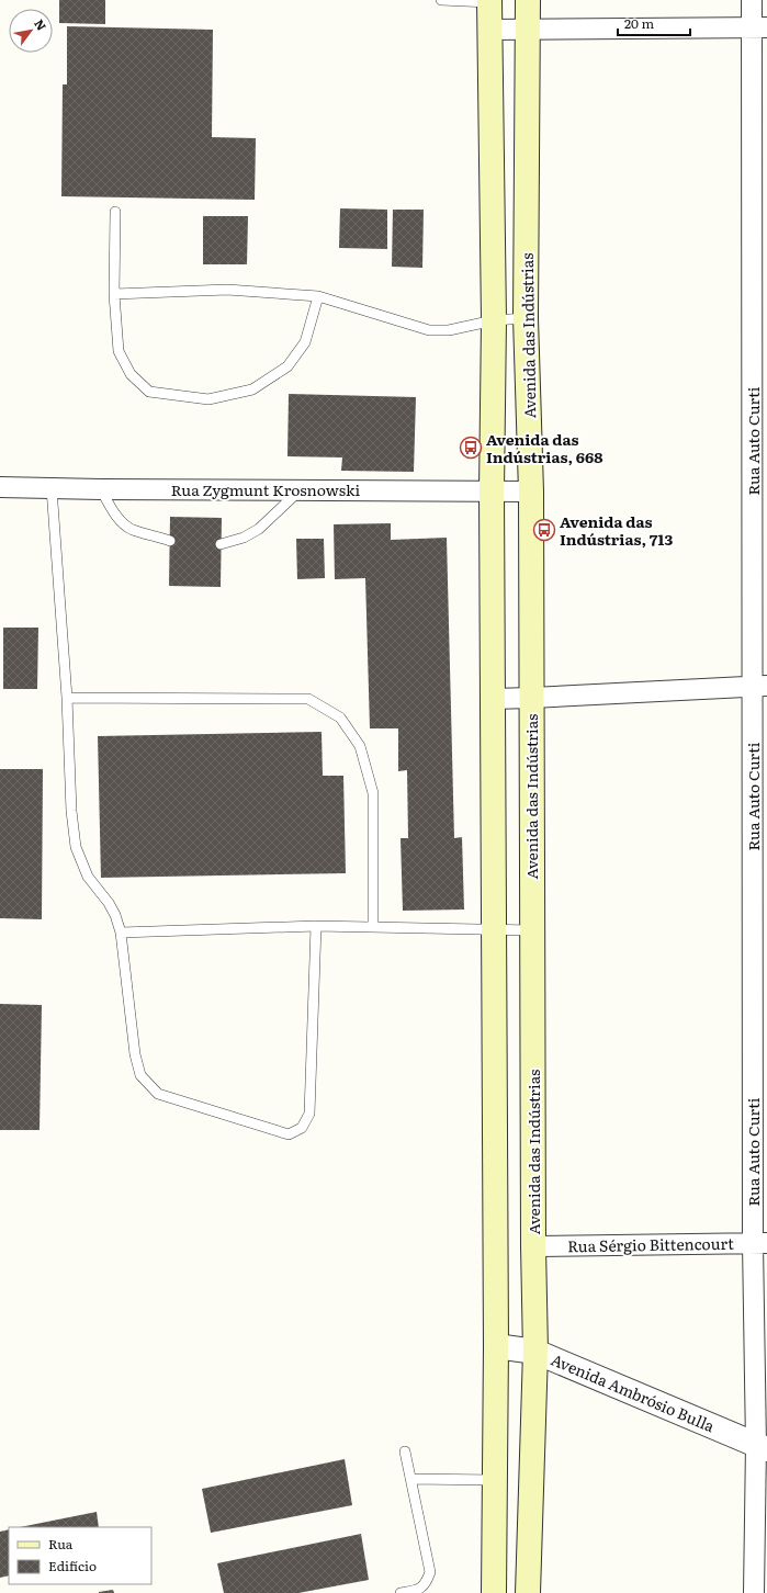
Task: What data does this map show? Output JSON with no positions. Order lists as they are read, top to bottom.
{
  "streets": {
    "main road": ["Avenida das Indústrias"],
    "street": [
      "Rua Auto Curti",
      "Rua Zygmunt Krosnowski",
      "Rua Sérgio Bittencourt",
      "Avenida Ambrósio Bulla"
    ]
  },
  "crossings": [
    ["Avenida das Indústrias", "Rua Zygmunt Krosnowski"],
    ["Avenida das Indústrias", "Rua Sérgio Bittencourt"],
    ["Avenida das Indústrias", "Avenida Ambrósio Bulla"],
    ["Rua Auto Curti", "Rua Sérgio Bittencourt"],
    ["Rua Auto Curti", "Avenida Ambrósio Bulla"]
  ],
  "places": {
    "bus stop": ["Avenida das Indústrias, 668", "Avenida das Indústrias, 713"]
  },
  "legend": ["Rua", "Edifício"],
  "scale_bar": "20 m",
  "north": "top right"
}
